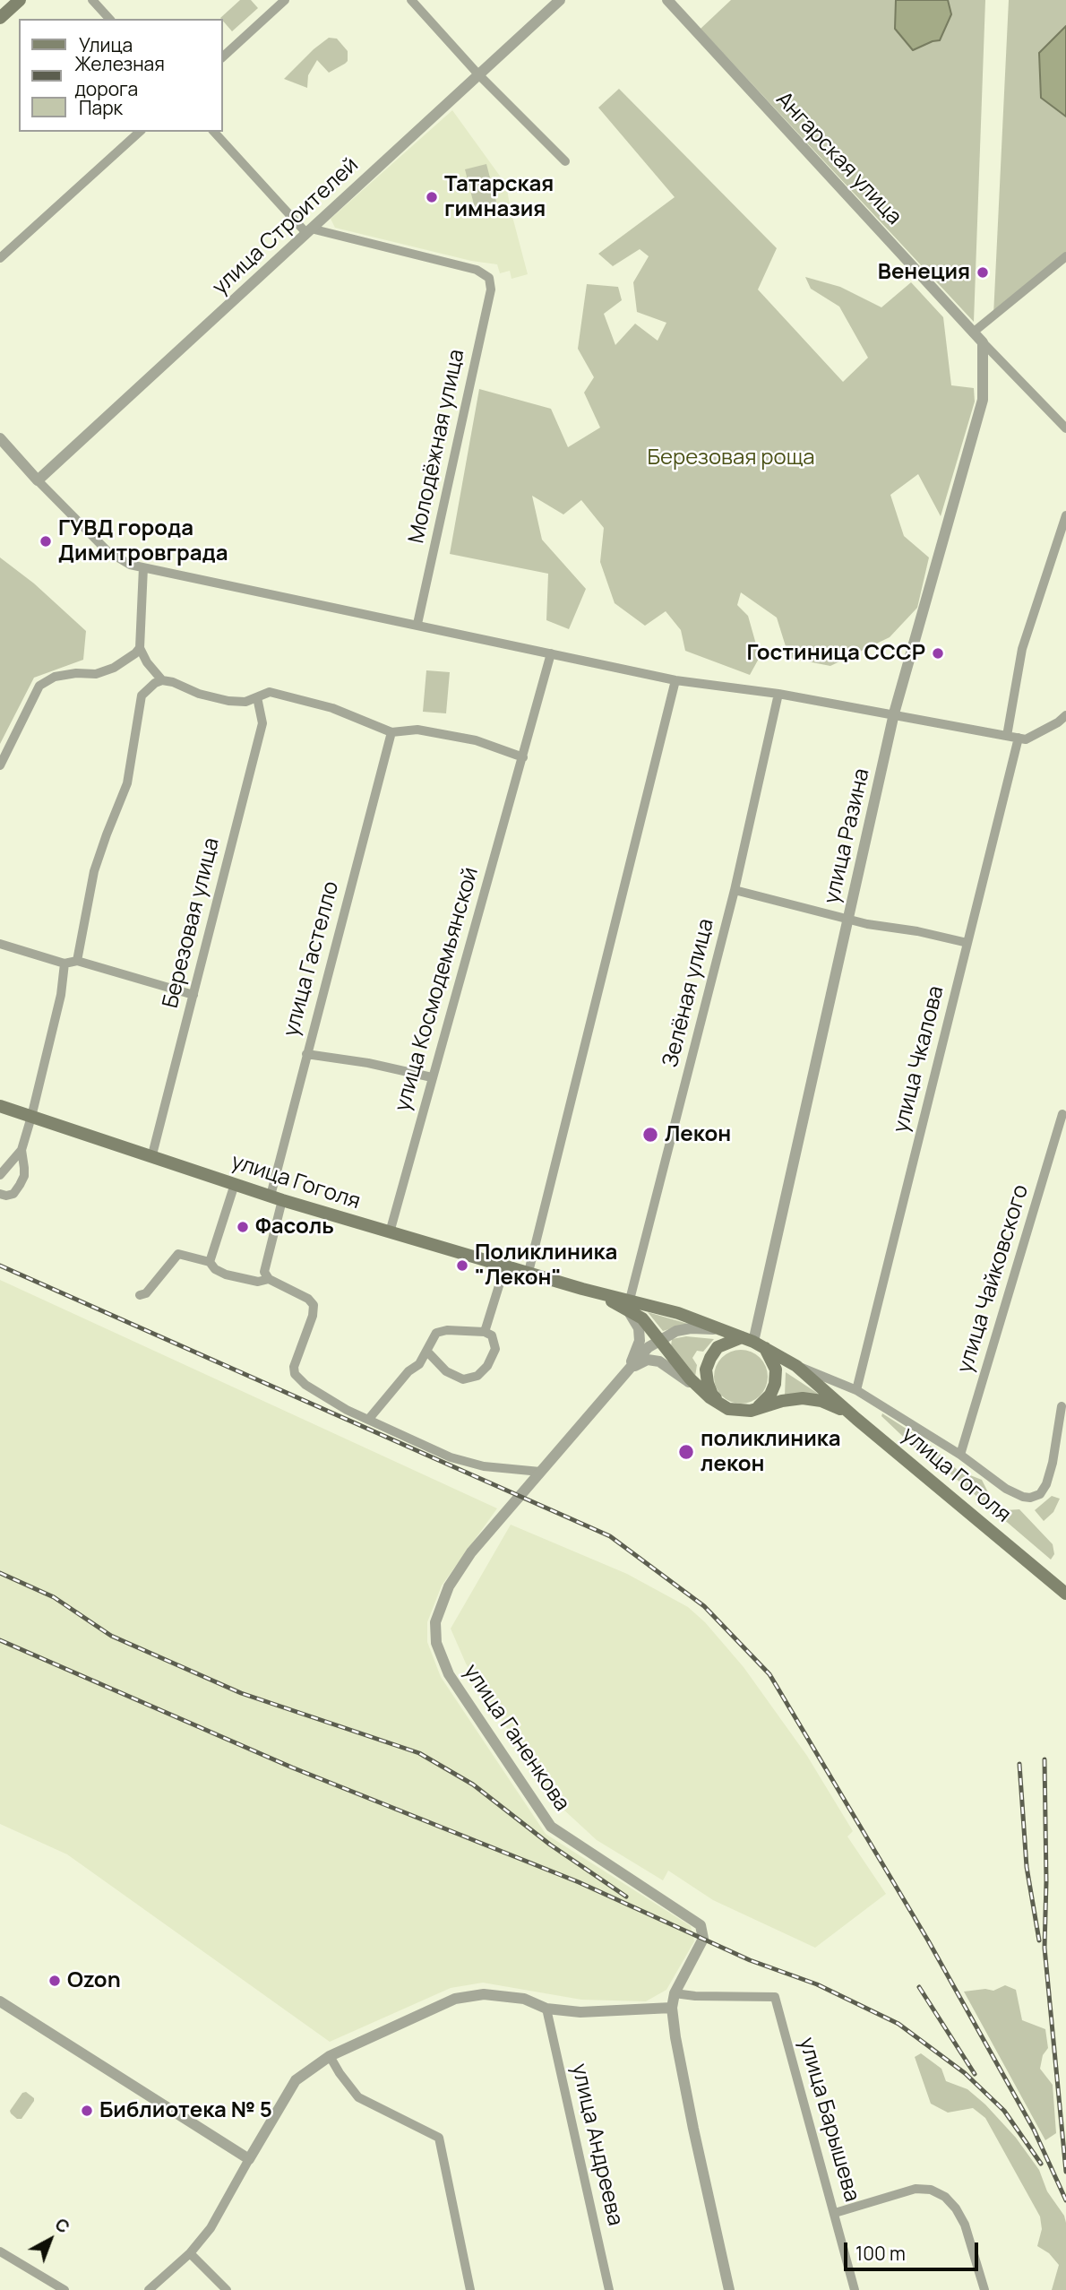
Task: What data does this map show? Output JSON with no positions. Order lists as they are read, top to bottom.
{
  "streets": {
    "main road": ["улица Гоголя"],
    "street": [
      "Ангарская улица",
      "улица Строителей",
      "Молодёжная улица",
      "улица Разина",
      "Березовая улица",
      "улица Гастелло",
      "улица Космодемьянской",
      "Зелёная улица",
      "улица Чкалова",
      "улица Чайковского",
      "улица Ганенкова",
      "улица Барышева",
      "улица Андреева"
    ]
  },
  "crossings": [
    ["Ангарская улица", "улица Разина"],
    ["улица Строителей", "Молодёжная улица"],
    ["Березовая улица", "улица Гоголя"],
    ["улица Гастелло", "улица Гоголя"],
    ["улица Космодемьянской", "улица Гоголя"],
    ["Зелёная улица", "улица Гоголя"],
    ["улица Ганенкова", "улица Барышева"]
  ],
  "parks": ["Березовая роща"],
  "places": [
    "Татарская гимназия",
    "Венеция",
    "ГУВД города Димитровграда",
    "Гостиница СССР",
    "Лекон",
    "Фасоль",
    "Поликлиника \"Лекон\"",
    "поликлиника лекон",
    "Ozon",
    "Библиотека № 5"
  ],
  "legend": ["Улица", "Железная дорога", "Парк"],
  "scale_bar": "100 m",
  "north": "top right"
}
